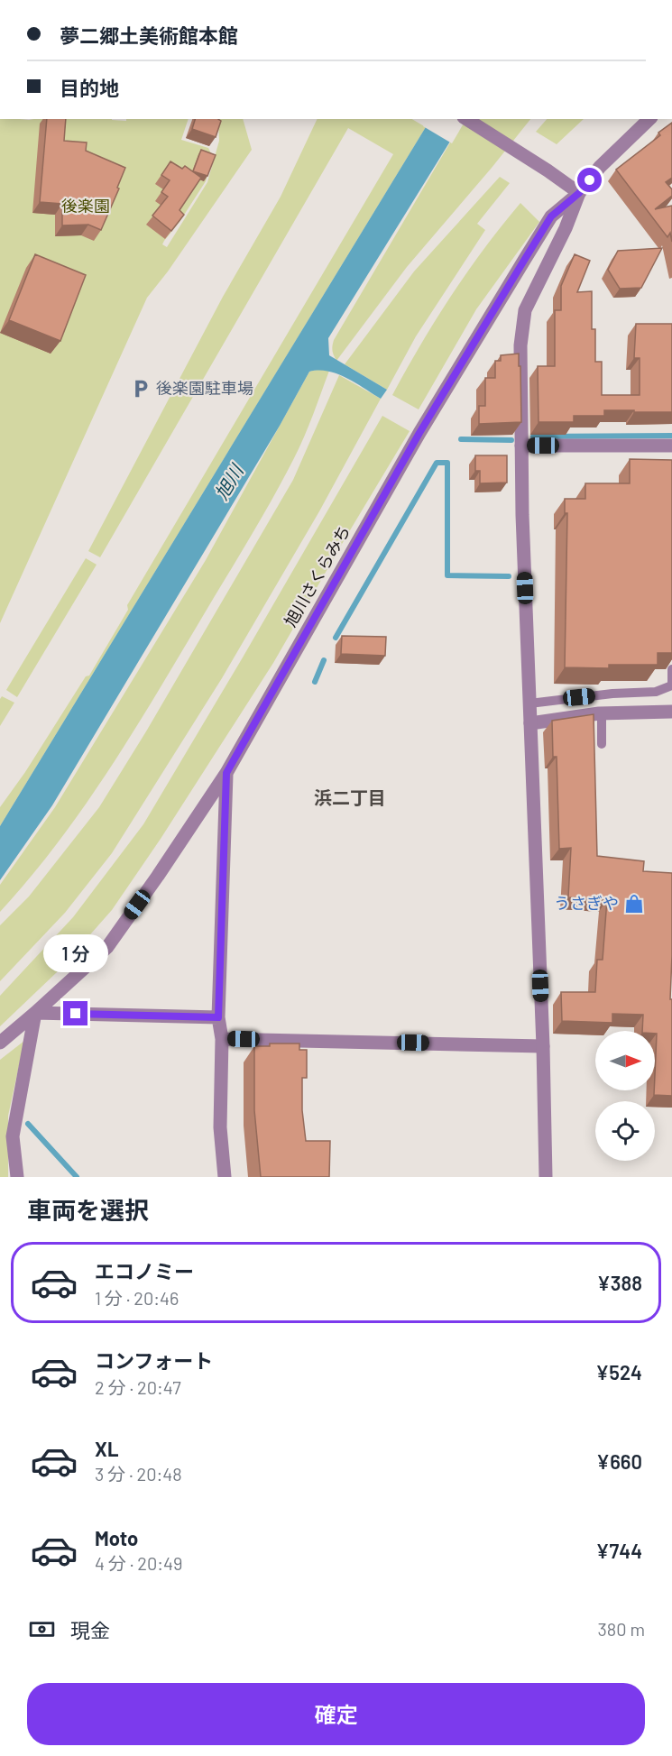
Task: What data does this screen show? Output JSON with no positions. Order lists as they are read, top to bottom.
{
  "streets": {
    "street": ["旭川さくらみち"]
  },
  "districts": ["浜二丁目"],
  "water": ["旭川"],
  "parks": ["後楽園"],
  "places": {
    "parking": ["後楽園駐車場"],
    "shop": ["うさぎや"]
  },
  "north": "right",
  "page": {
    "banner": ["夢二郷土美術館本館", "目的地"],
    "bubble": "1 分",
    "heading": "車両を選択",
    "list": [
      {
        "name": "エコノミー",
        "note": "1 分 · 20:46",
        "value": "¥388"
      },
      {
        "name": "コンフォート",
        "note": "2 分 · 20:47",
        "value": "¥524"
      },
      {
        "name": "XL",
        "note": "3 分 · 20:48",
        "value": "¥660"
      },
      {
        "name": "Moto",
        "note": "4 分 · 20:49",
        "value": "¥744"
      }
    ],
    "pay": ["現金", "380 m"],
    "buttons": "確定"
  }
}
